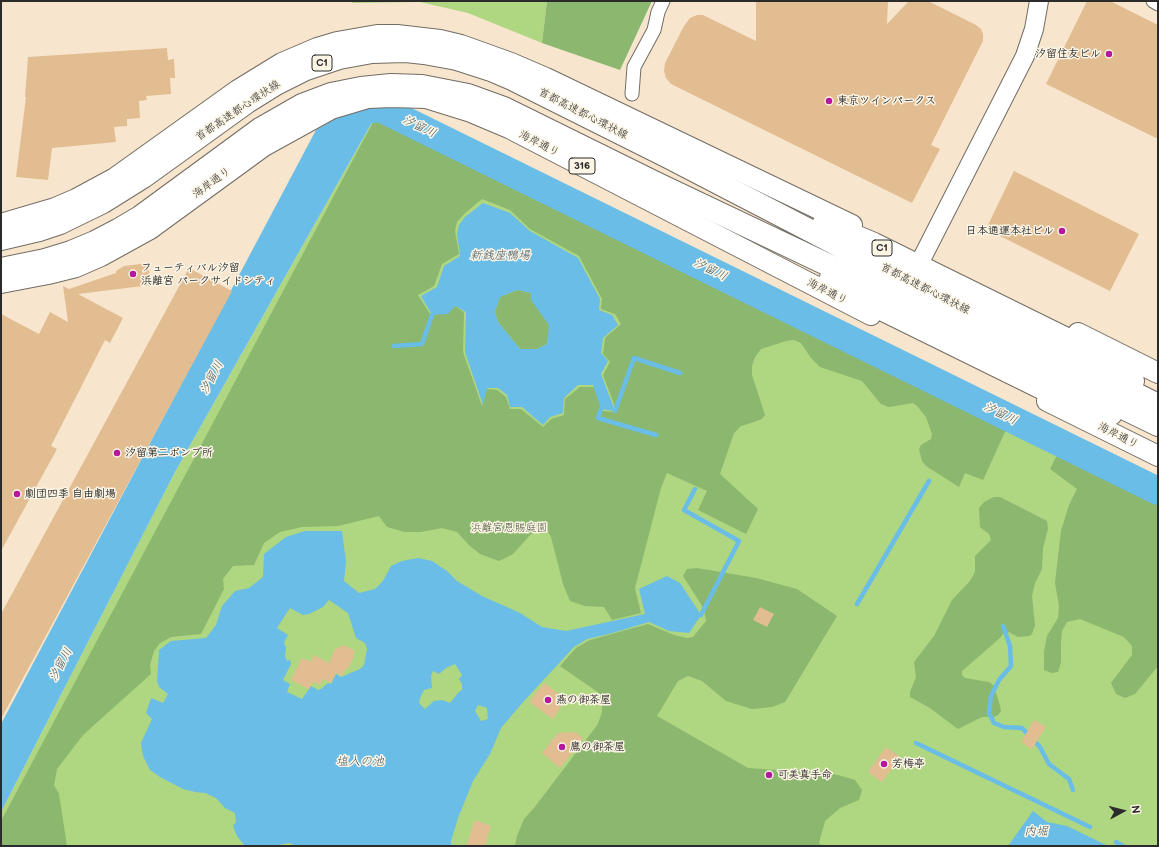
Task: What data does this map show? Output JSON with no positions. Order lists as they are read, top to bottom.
{
  "streets": {
    "highway": ["C1", "首都高速都心環状線"],
    "main road": ["海岸通り", "316"]
  },
  "crossings": [
    ["C1", "首都高速都心環状線"]
  ],
  "water": [
    "汐留川",
    "新銭座鴨場",
    "塩入の池",
    "内堀"
  ],
  "parks": ["浜離宮恩賜庭園"],
  "places": [
    "汐留住友ビル",
    "東京ツインパークス",
    "日本通運本社ビル",
    "フューティバル汐留 浜離宮 パークサイドシティ",
    "汐留第二ポンプ所",
    "劇団四季 自由劇場",
    "燕の御茶屋",
    "鷹の御茶屋",
    "芳梅亭",
    "可美真手命"
  ],
  "north": "right"
}
